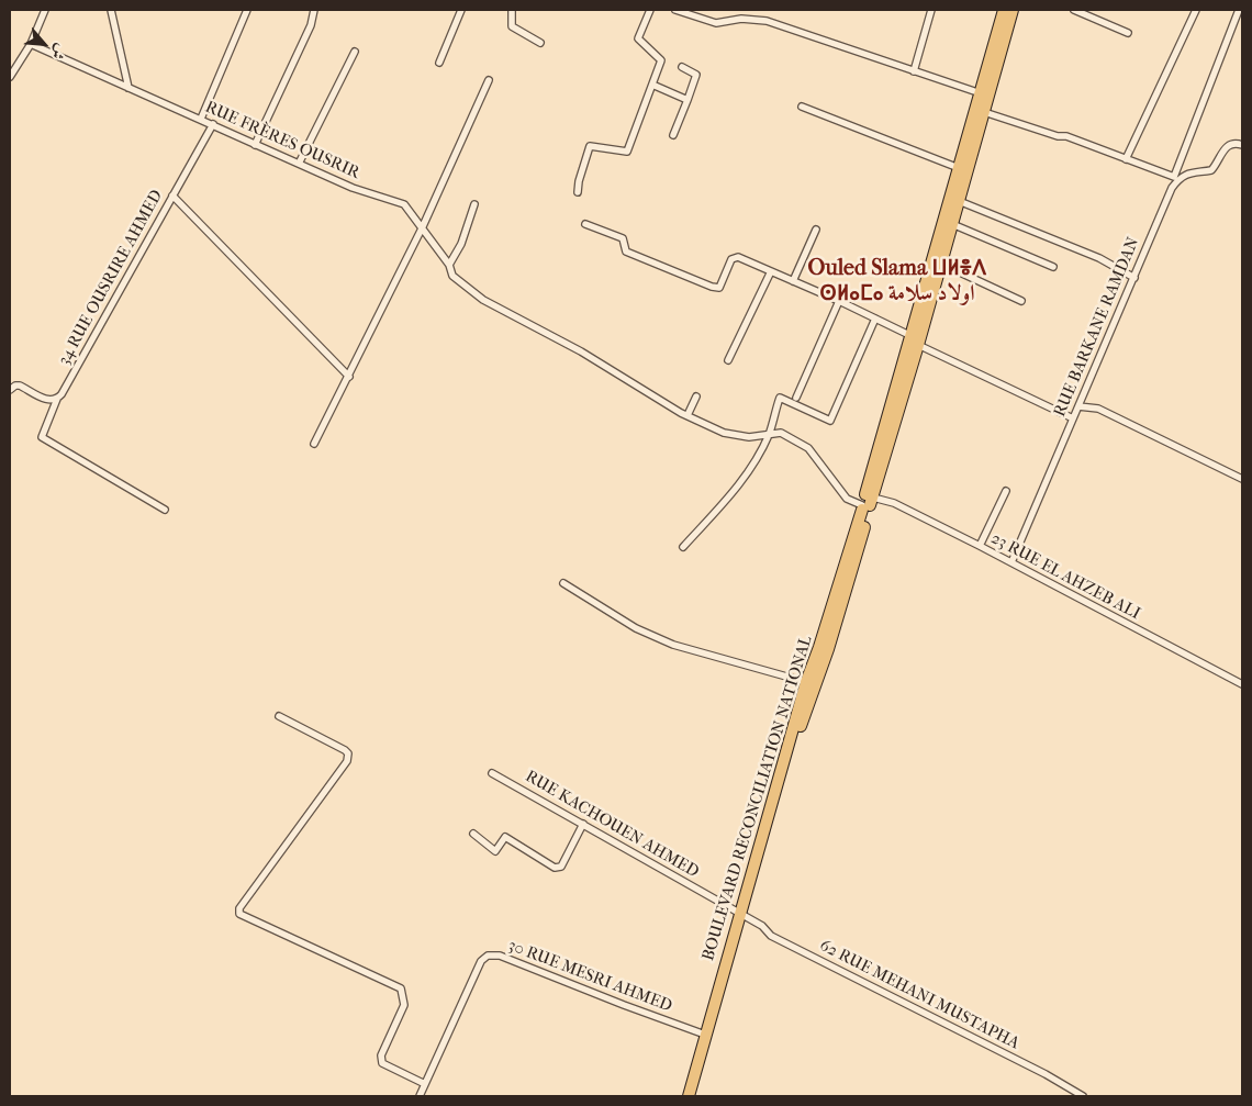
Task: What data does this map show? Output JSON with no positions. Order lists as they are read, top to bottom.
{
  "streets": {
    "highway": ["BOULEVARD RECONCILIATION NATIONAL"],
    "street": [
      "RUE FRÈRES OUSRIR",
      "34 RUE OUSRIRE AHMED",
      "RUE BARKANE RAMDAN",
      "23 RUE EL AHZEB ALI",
      "RUE KACHOUEN AHMED",
      "30 RUE MESRI AHMED",
      "62 RUE MEHANI MUSTAPHA"
    ]
  },
  "crossings": [
    ["RUE FRÈRES OUSRIR", "34 RUE OUSRIRE AHMED"],
    ["RUE FRÈRES OUSRIR", "23 RUE EL AHZEB ALI"],
    ["RUE FRÈRES OUSRIR", "BOULEVARD RECONCILIATION NATIONAL"],
    ["RUE BARKANE RAMDAN", "23 RUE EL AHZEB ALI"],
    ["23 RUE EL AHZEB ALI", "BOULEVARD RECONCILIATION NATIONAL"],
    ["BOULEVARD RECONCILIATION NATIONAL", "RUE KACHOUEN AHMED"],
    ["BOULEVARD RECONCILIATION NATIONAL", "30 RUE MESRI AHMED"],
    ["BOULEVARD RECONCILIATION NATIONAL", "62 RUE MEHANI MUSTAPHA"],
    ["RUE KACHOUEN AHMED", "62 RUE MEHANI MUSTAPHA"]
  ],
  "districts": ["Ouled Slama ⵡⵍⴻⴷ ⵙⵍⴰⵎⴰ اولاد سلامة"],
  "north": "bottom right"
}
